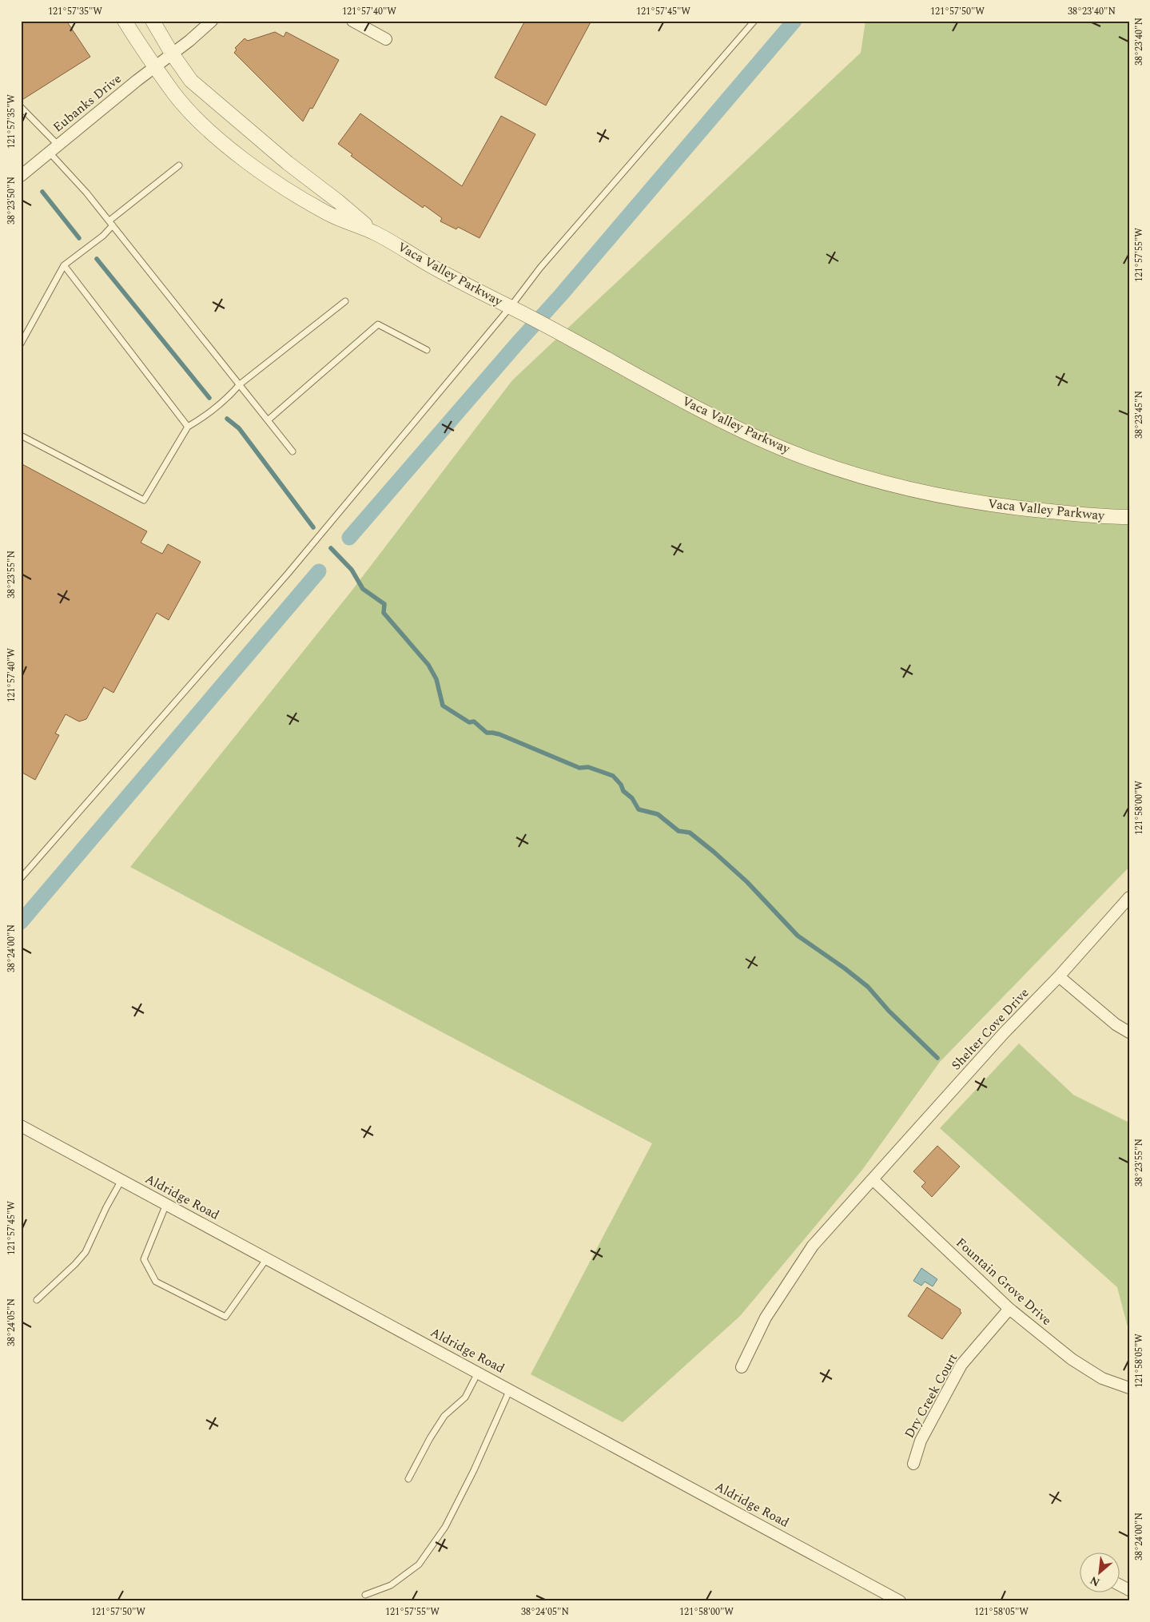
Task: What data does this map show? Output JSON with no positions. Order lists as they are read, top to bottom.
{
  "streets": {
    "street": [
      "Eubanks Drive",
      "Vaca Valley Parkway",
      "Shelter Cove Drive",
      "Aldridge Road",
      "Fountain Grove Drive",
      "Dry Creek Court"
    ]
  },
  "crossings": [
    ["Eubanks Drive", "Vaca Valley Parkway"],
    ["Shelter Cove Drive", "Fountain Grove Drive"],
    ["Fountain Grove Drive", "Dry Creek Court"]
  ],
  "north": "bottom left",
  "coordinates": [
    "121°57'35\"W",
    "121°57'40\"W",
    "121°57'45\"W",
    "121°57'50\"W",
    "38°23'40\"N",
    "38°23'50\"N",
    "121°57'55\"W",
    "38°23'45\"N",
    "38°23'55\"N",
    "121°58'00\"W",
    "38°24'00\"N",
    "38°24'05\"N",
    "121°58'05\"W"
  ]
}
